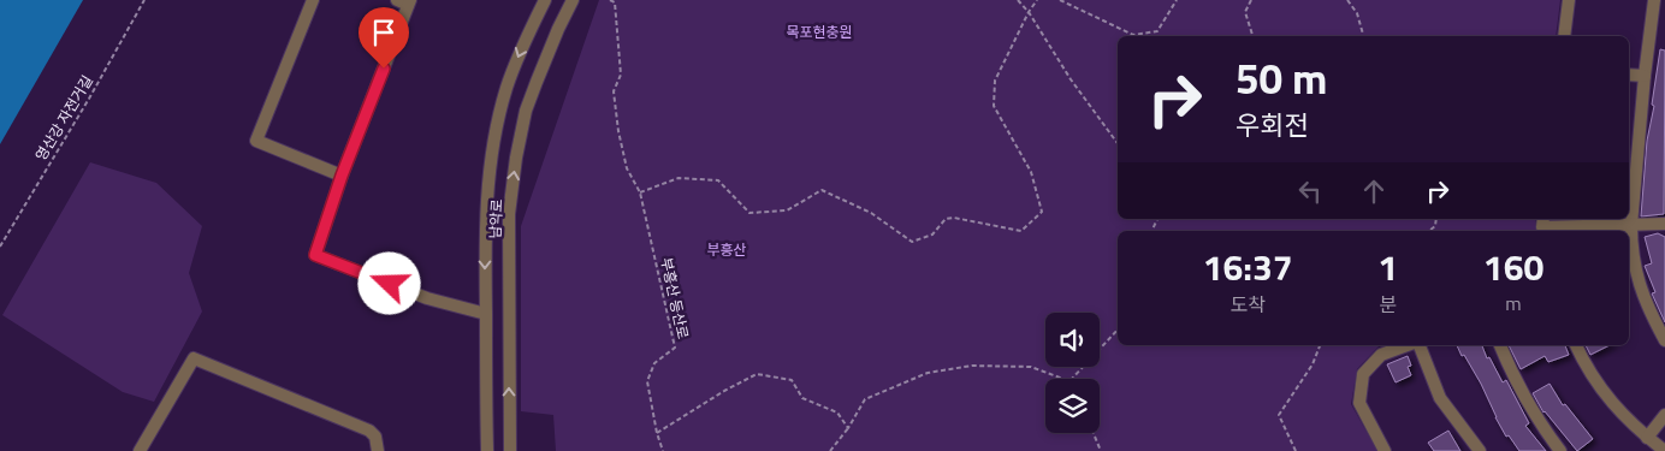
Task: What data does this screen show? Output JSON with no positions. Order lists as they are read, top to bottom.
{
  "streets": {
    "street": ["남악로"],
    "path": ["영산강 자전거길", "부흥산 등산로"]
  },
  "parks": ["목포현충원", "부흥산"],
  "page": {
    "turn": ["50 m", "우회전"],
    "eta": [
      "16:37",
      "도착",
      "1",
      "분",
      "160",
      "m"
    ]
  }
}
